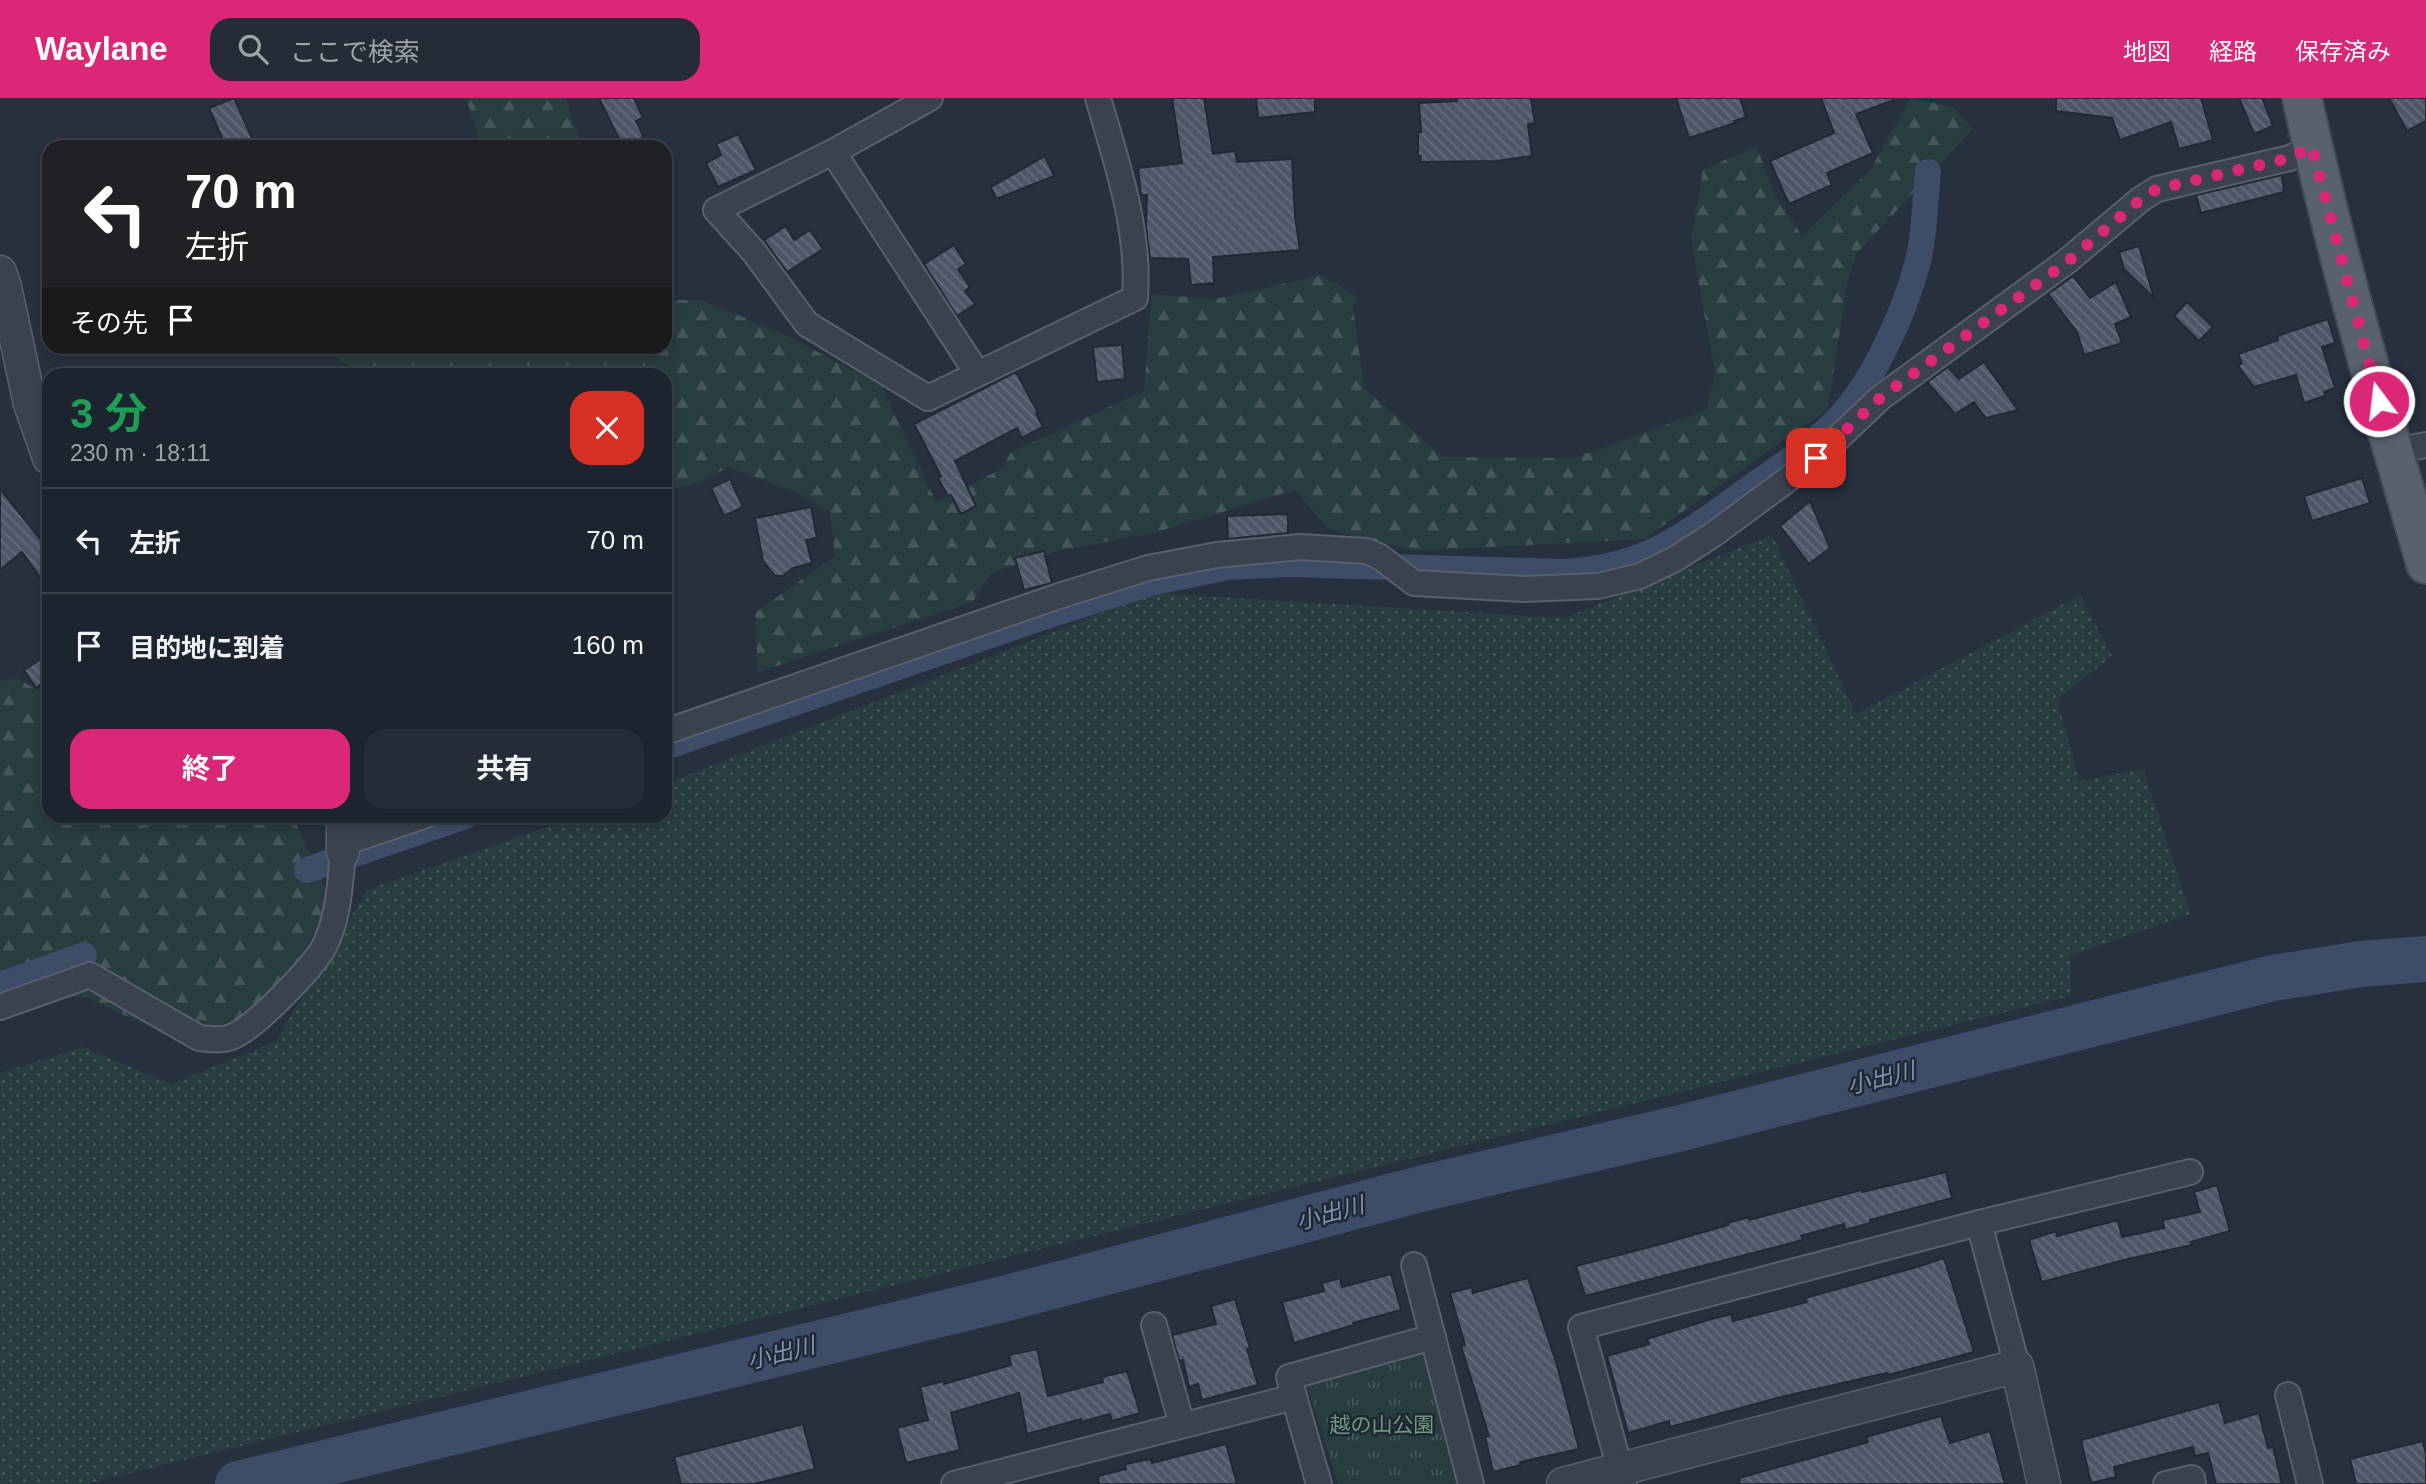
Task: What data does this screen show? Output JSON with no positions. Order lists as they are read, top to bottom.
{
  "water": ["小出川"],
  "parks": ["越の山公園"],
  "page": {
    "header": "Waylane",
    "search": "ここで検索",
    "nav": ["地図", "経路", "保存済み"],
    "turn": ["70 m", "左折"],
    "then": "その先",
    "heading": ["3 分", "230 m · 18:11"],
    "list": [
      {
        "name": "左折",
        "value": "70 m"
      },
      {
        "name": "目的地に到着",
        "value": "160 m"
      }
    ],
    "buttons": ["終了", "共有"]
  }
}
